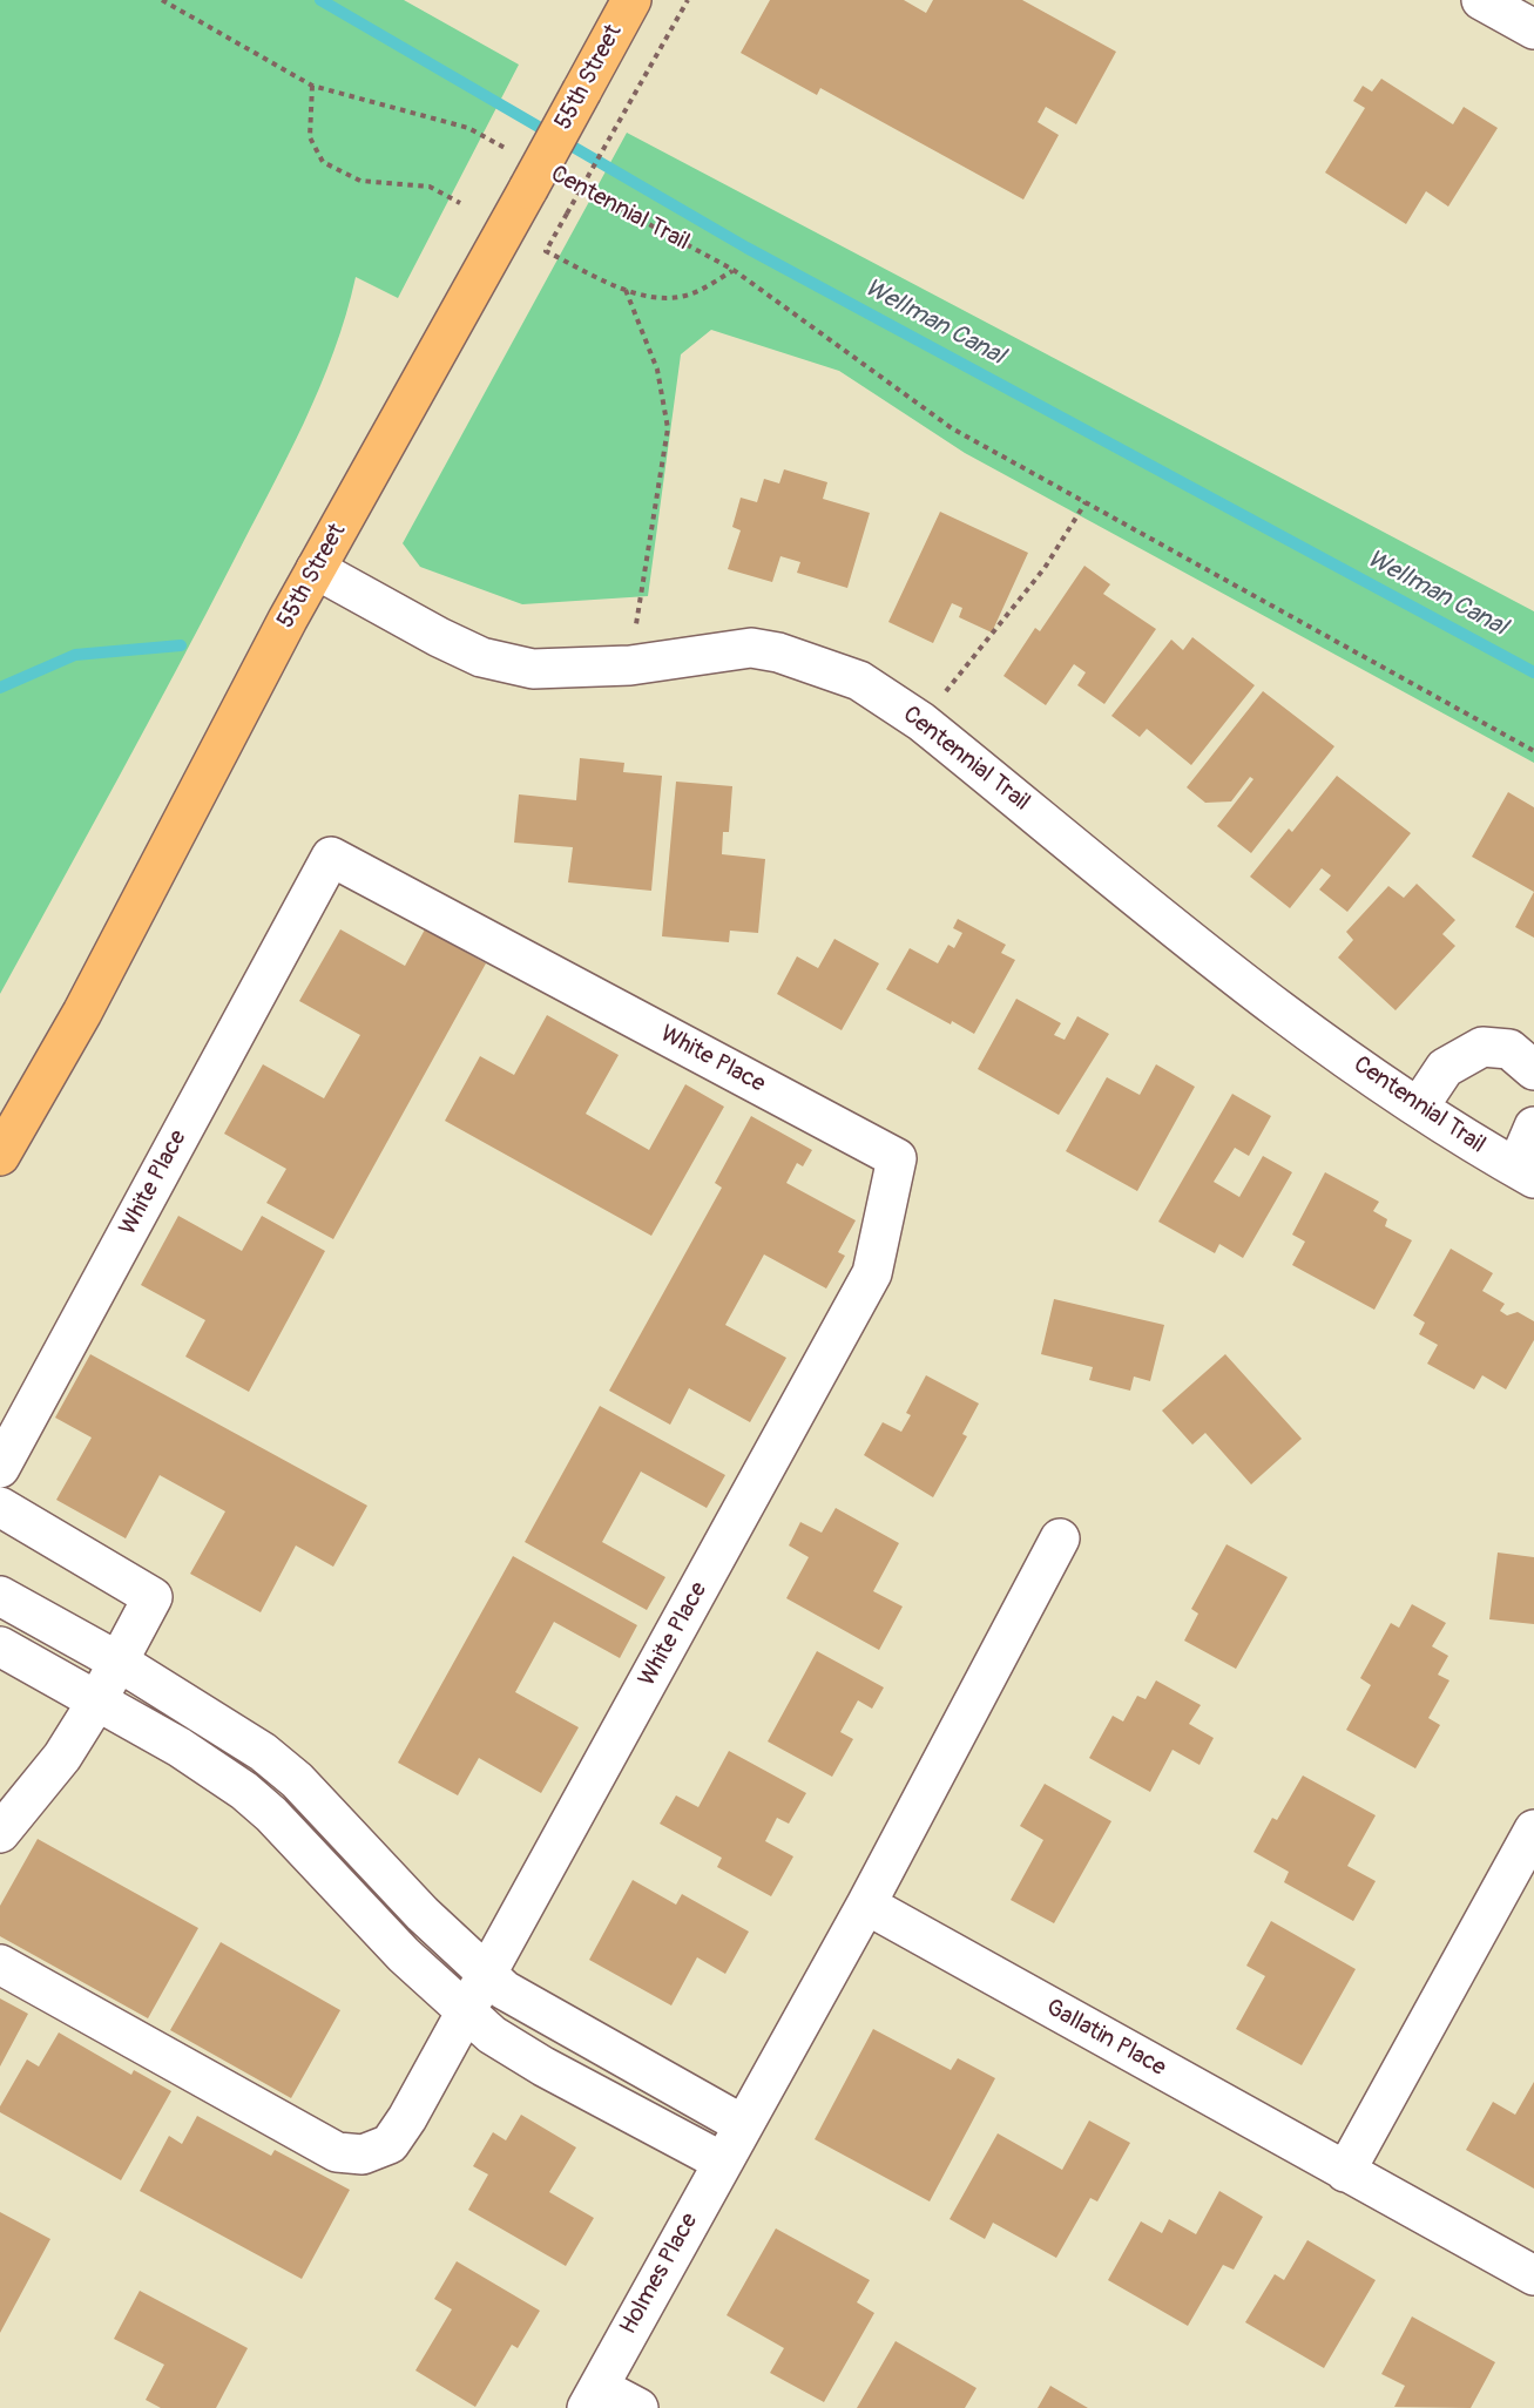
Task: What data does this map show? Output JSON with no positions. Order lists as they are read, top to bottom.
{
  "streets": {
    "main road": ["55th Street"],
    "street": [
      "Centennial Trail",
      "White Place",
      "Gallatin Place",
      "Holmes Place"
    ]
  },
  "crossings": [
    ["55th Street", "Centennial Trail"]
  ],
  "water": ["Wellman Canal"]
}
